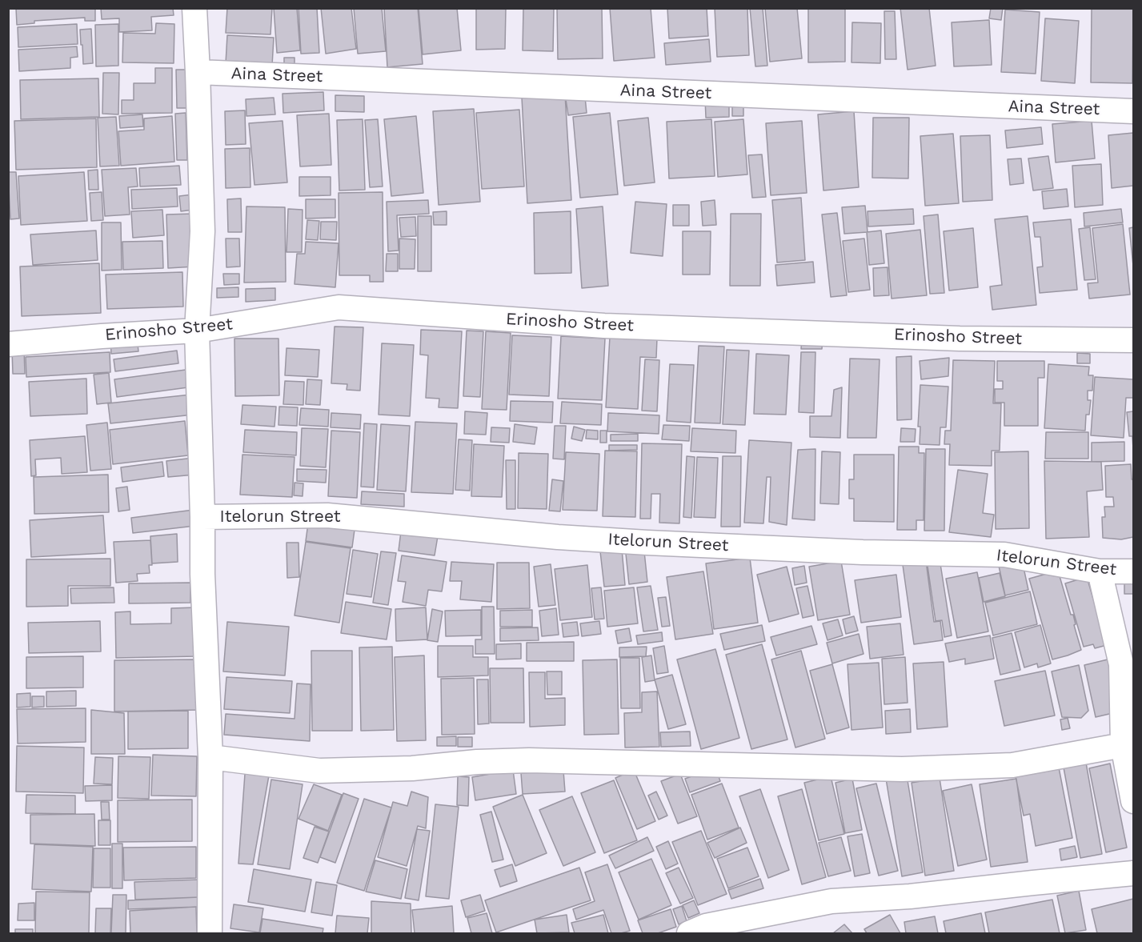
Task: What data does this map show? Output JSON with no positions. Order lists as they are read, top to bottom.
{
  "streets": {
    "street": ["Aina Street", "Erinosho Street", "Itelorun Street"]
  }
}
